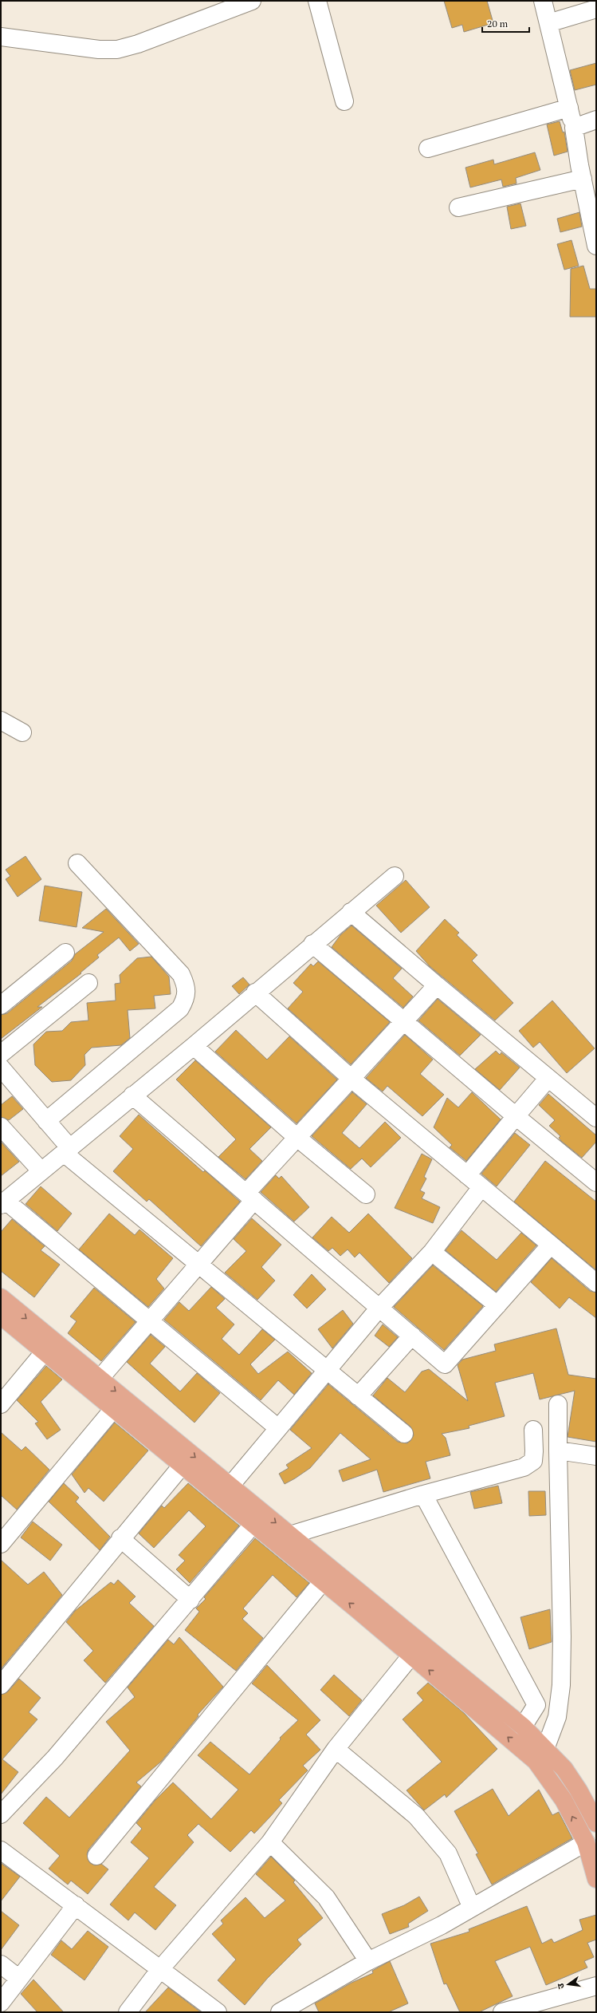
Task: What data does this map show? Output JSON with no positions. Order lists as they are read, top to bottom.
{
  "scale_bar": "20 m",
  "north": "left"
}
